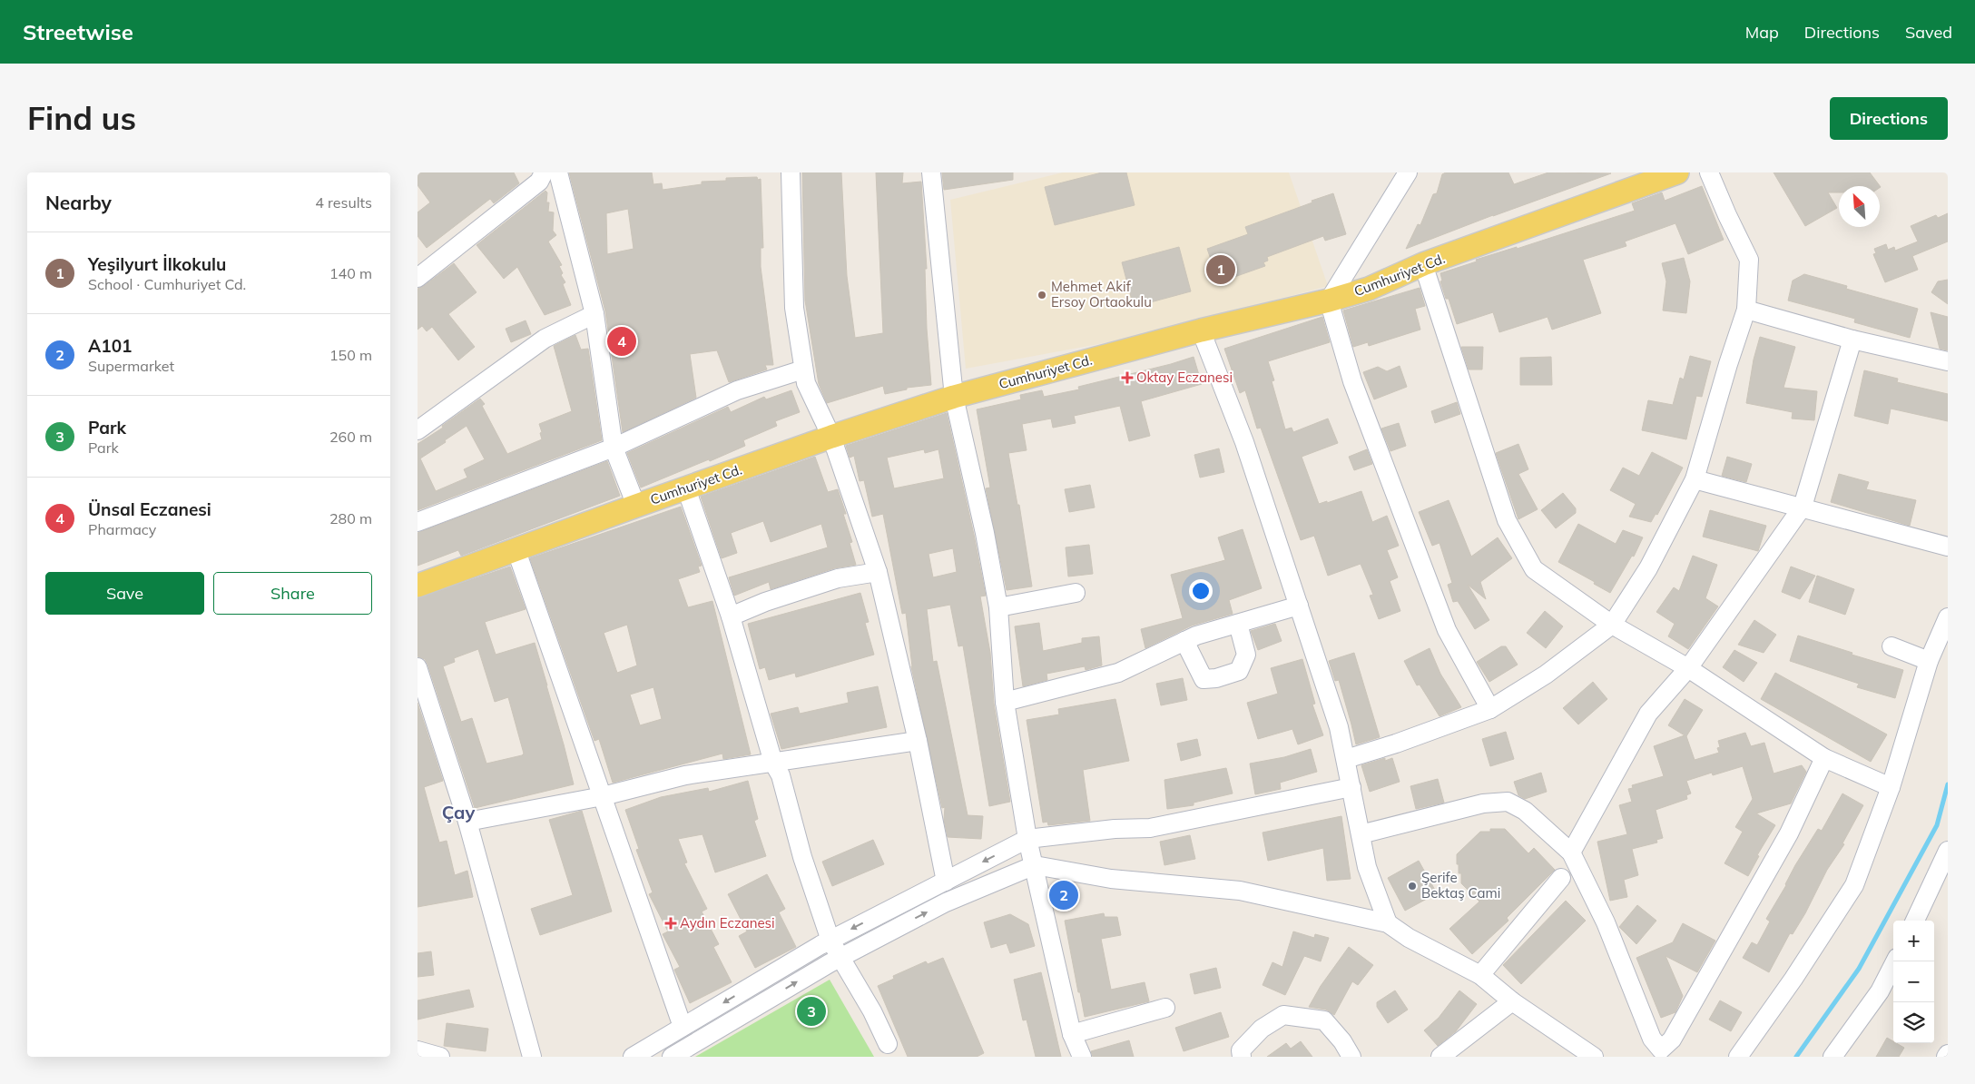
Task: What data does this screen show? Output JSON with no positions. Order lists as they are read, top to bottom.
{
  "streets": {
    "main road": ["Cumhuriyet Cd."]
  },
  "districts": ["Çay"],
  "places": {
    "other": ["Mehmet Akif Ersoy Ortaokulu", "Şerife Bektaş Cami"],
    "health": ["Oktay Eczanesi", "Aydın Eczanesi"]
  },
  "north": "top left",
  "page": {
    "header": "Streetwise",
    "nav": ["Map", "Directions", "Saved"],
    "buttons": [
      "Directions",
      ["Save", "Share"]
    ],
    "title": "Find us",
    "heading": ["Nearby", "4 results"],
    "list": [
      {
        "mark": "1",
        "name": "Yeşilyurt İlkokulu",
        "note": "School · Cumhuriyet Cd.",
        "value": "140 m"
      },
      {
        "mark": "2",
        "name": "A101",
        "note": "Supermarket",
        "value": "150 m"
      },
      {
        "mark": "3",
        "name": "Park",
        "note": "Park",
        "value": "260 m"
      },
      {
        "mark": "4",
        "name": "Ünsal Eczanesi",
        "note": "Pharmacy",
        "value": "280 m"
      }
    ],
    "pins": [
      "1",
      "4",
      "2",
      "3"
    ],
    "map_buttons": ["+", "−"]
  }
}
